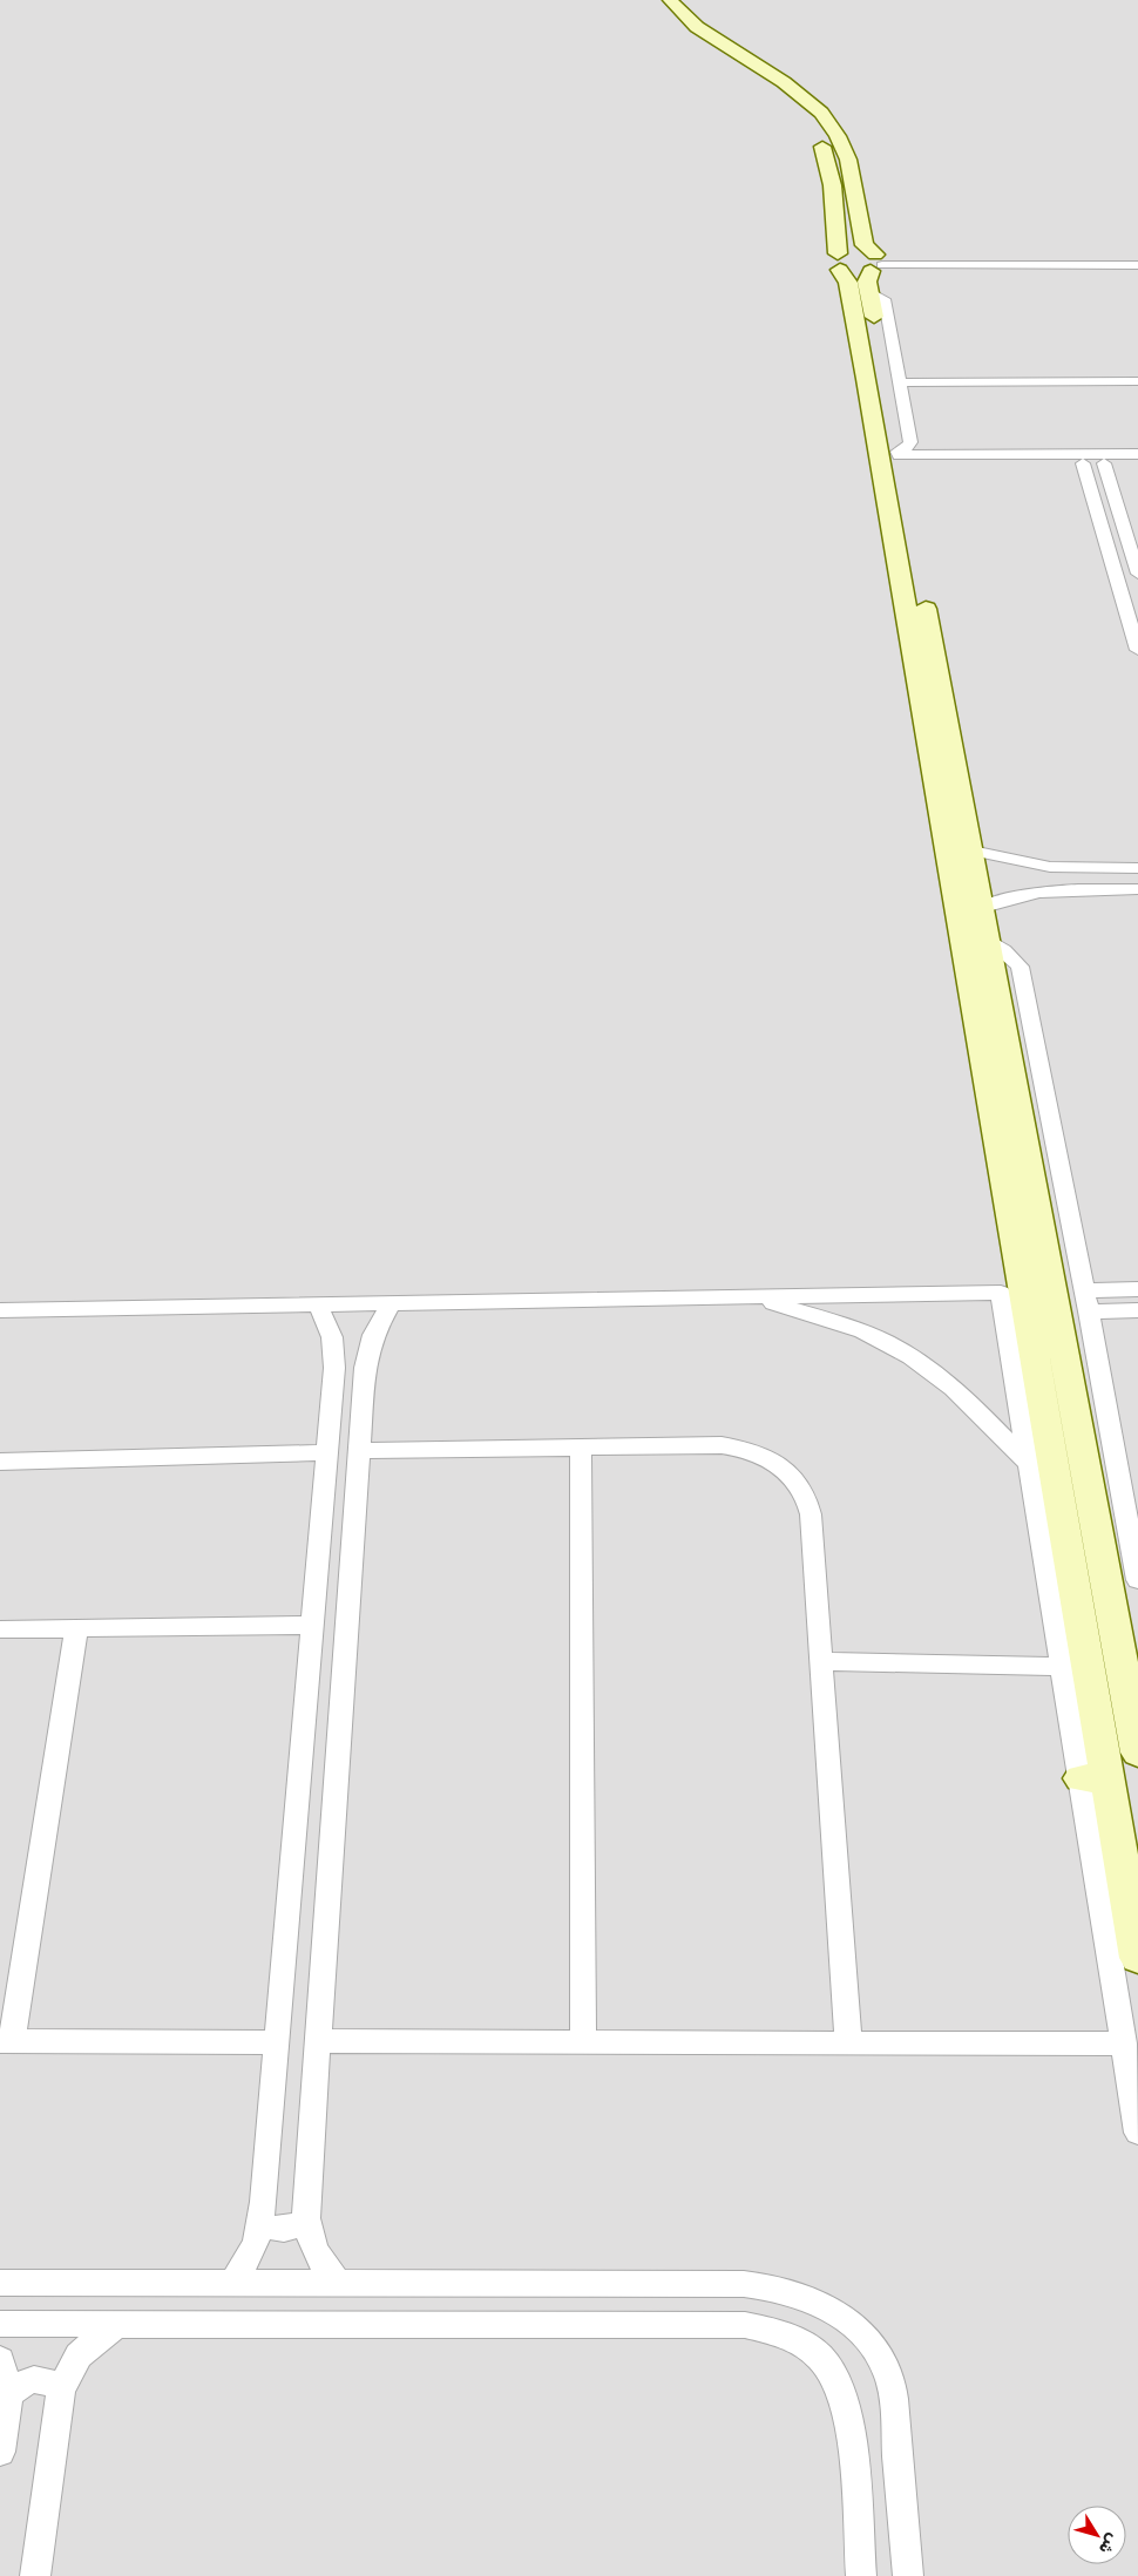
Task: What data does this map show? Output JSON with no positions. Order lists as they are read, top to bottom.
{
  "north": "bottom right"
}
